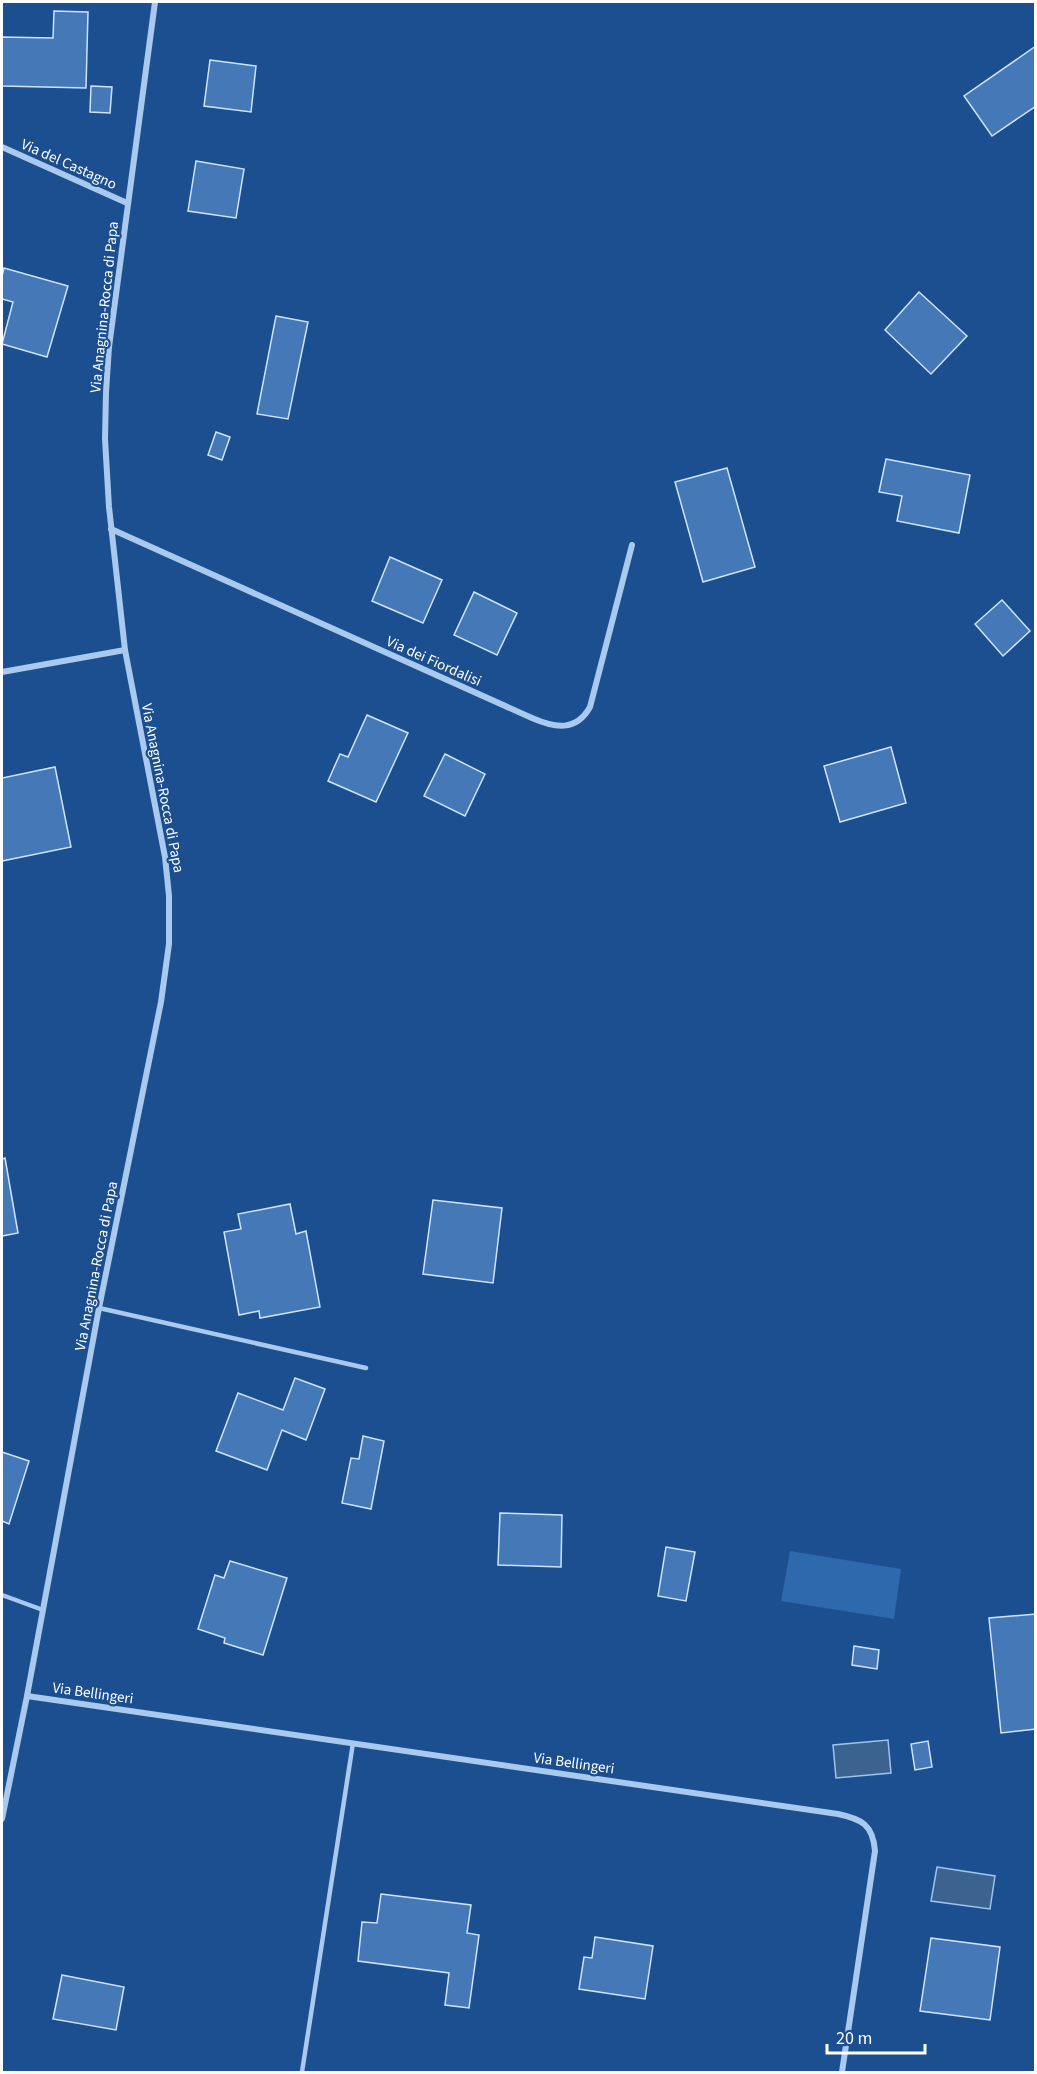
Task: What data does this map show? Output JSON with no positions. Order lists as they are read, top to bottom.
{
  "streets": {
    "street": [
      "Via del Castagno",
      "Via Anagnina-Rocca di Papa",
      "Via dei Fiordalisi",
      "Via Bellingeri"
    ]
  },
  "crossings": [
    ["Via del Castagno", "Via Anagnina-Rocca di Papa"],
    ["Via Anagnina-Rocca di Papa", "Via dei Fiordalisi"],
    ["Via Anagnina-Rocca di Papa", "Via Bellingeri"]
  ],
  "scale_bar": "20 m"
}
